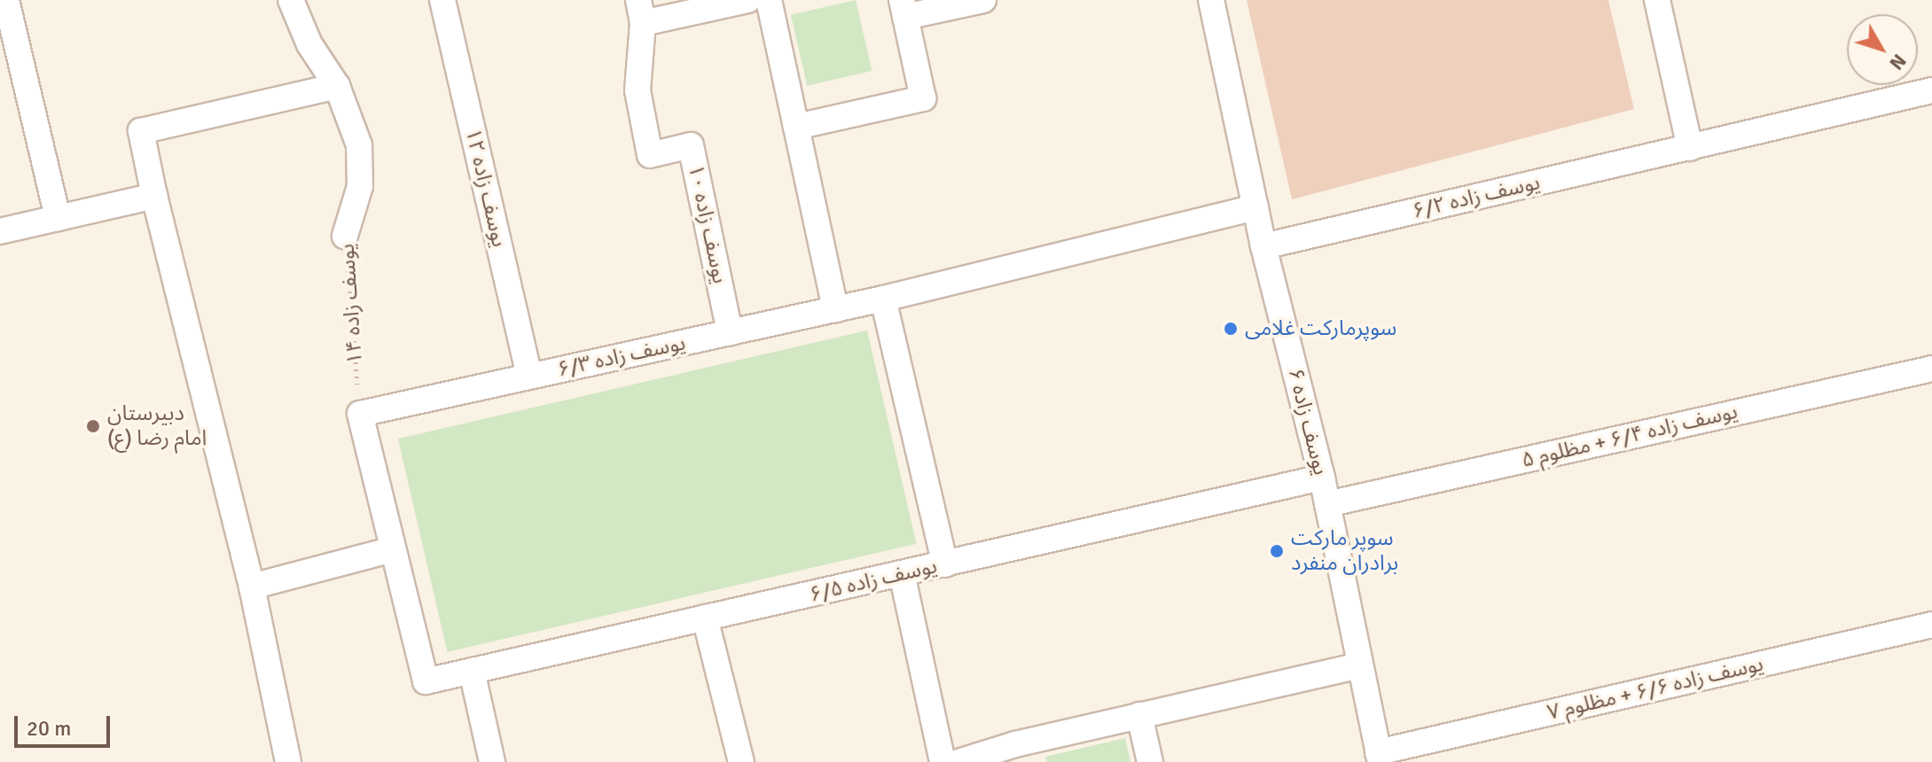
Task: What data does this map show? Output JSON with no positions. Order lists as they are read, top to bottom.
{
  "streets": {
    "street": [
      "یوسف زاده ۱۲",
      "یوسف زاده ۶/۲",
      "یوسف زاده ۱۰",
      "یوسف زاده ۱۴",
      "یوسف زاده ۶/۳",
      "یوسف زاده ۶",
      "یوسف زاده ۶/۴ + مظلوم ۵",
      "یوسف زاده ۶/۵",
      "یوسف زاده ۶/۶ + مظلوم ۷"
    ]
  },
  "crossings": [
    ["یوسف زاده ۱۲", "یوسف زاده ۶/۳"],
    ["یوسف زاده ۶/۲", "یوسف زاده ۶"],
    ["یوسف زاده ۱۰", "یوسف زاده ۶/۳"],
    ["یوسف زاده ۱۴", "یوسف زاده ۶/۳"],
    ["یوسف زاده ۶/۳", "یوسف زاده ۶"],
    ["یوسف زاده ۶", "یوسف زاده ۶/۴ + مظلوم ۵"],
    ["یوسف زاده ۶", "یوسف زاده ۶/۵"],
    ["یوسف زاده ۶", "یوسف زاده ۶/۶ + مظلوم ۷"]
  ],
  "places": ["سوپرمارکت غلامی", "دبیرستان امام رضا (ع)", "سوپر مارکت برادران منفرد"],
  "scale_bar": "20 m",
  "north": "bottom right"
}
